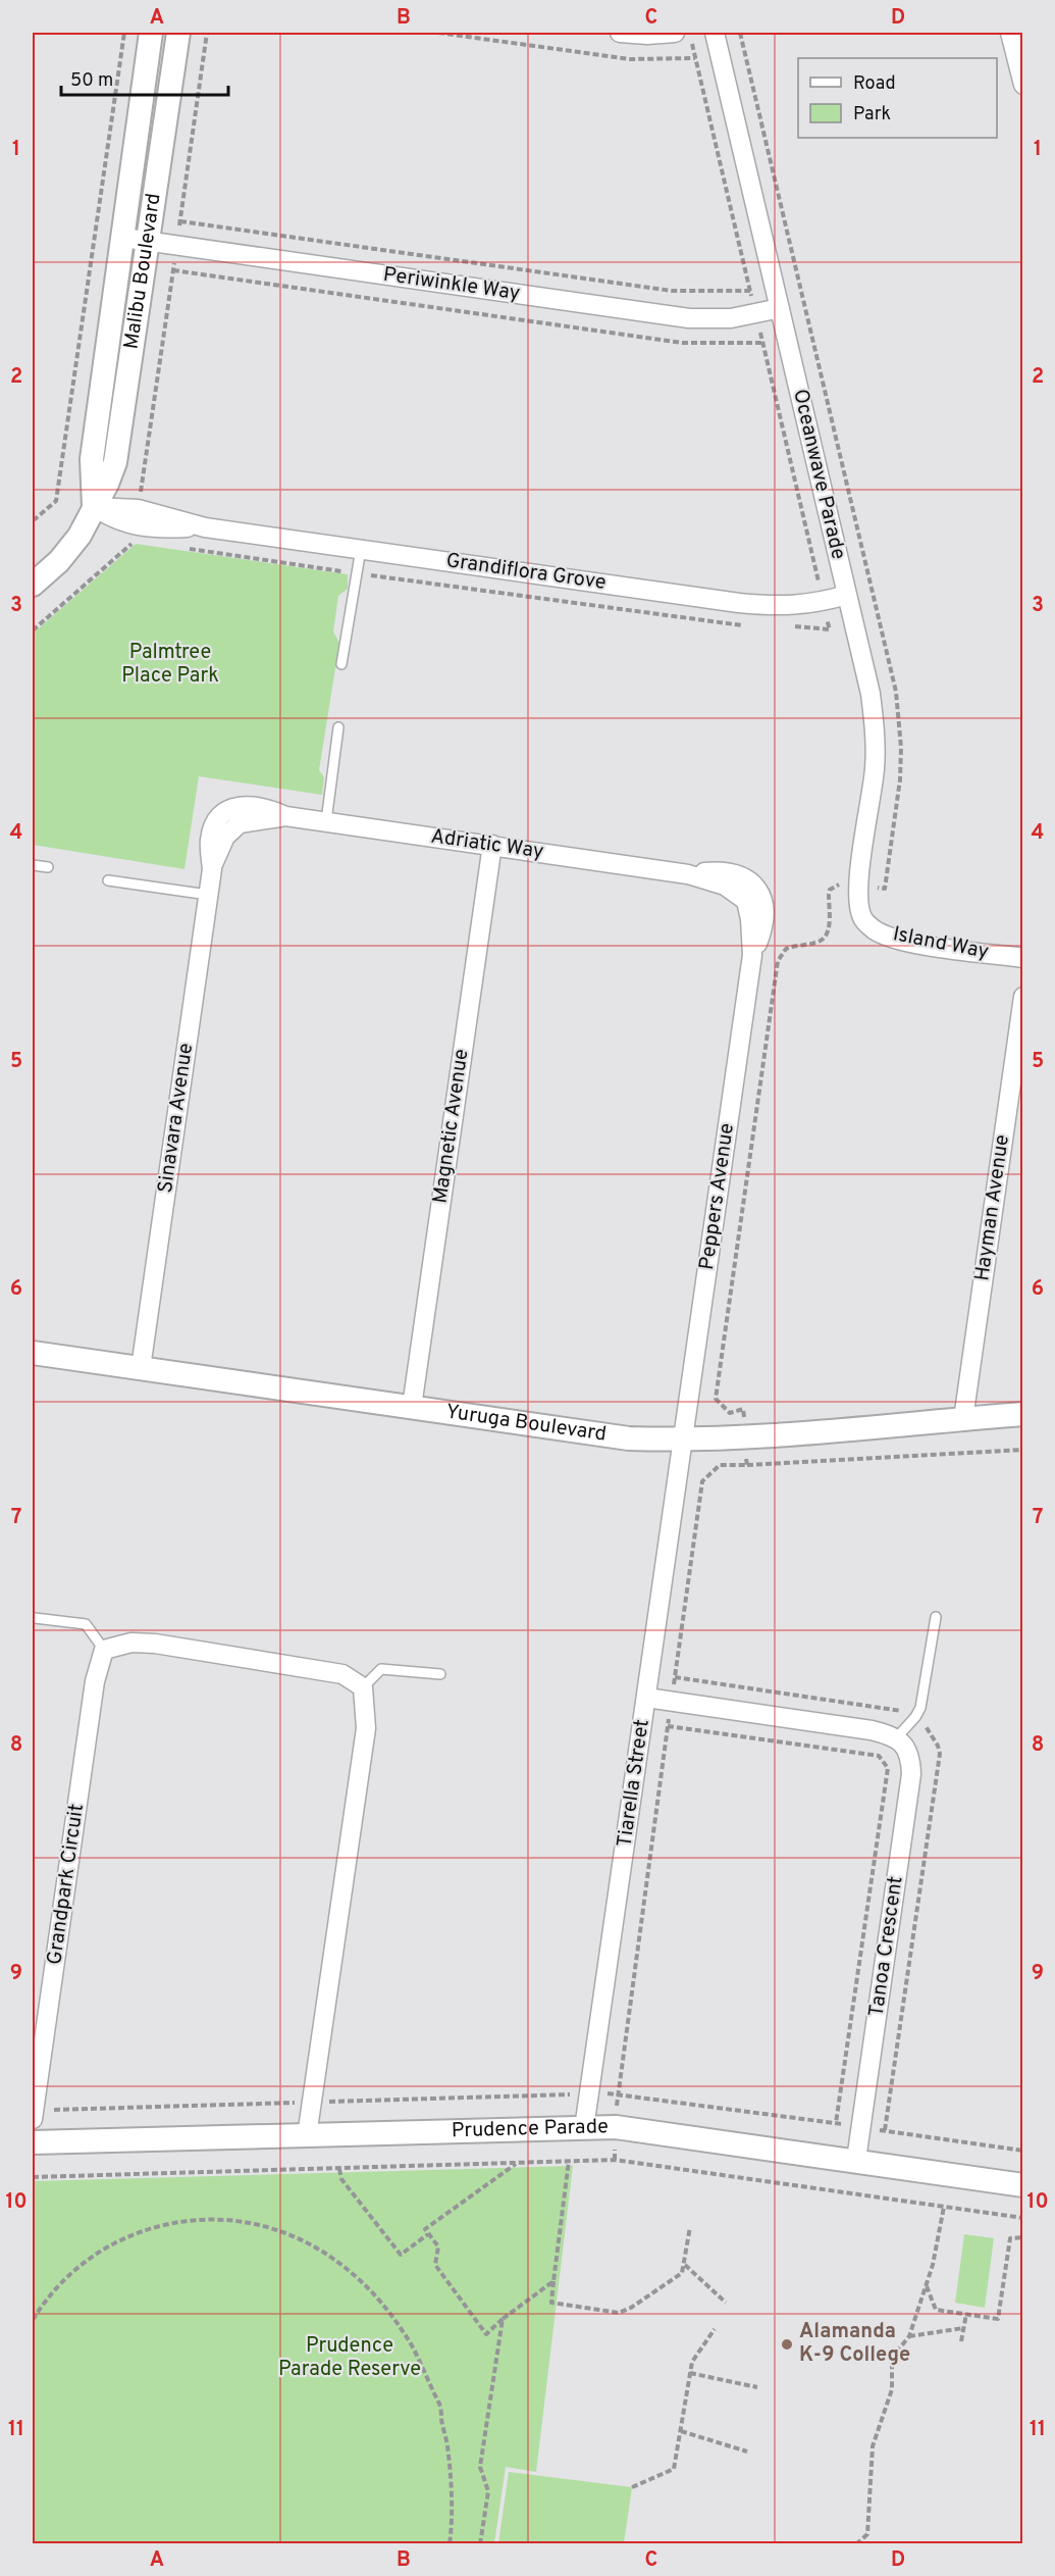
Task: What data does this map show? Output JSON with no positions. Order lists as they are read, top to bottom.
{
  "streets": {
    "street": [
      "Malibu Boulevard",
      "Periwinkle Way",
      "Oceanwave Parade",
      "Grandiflora Grove",
      "Adriatic Way",
      "Island Way",
      "Sinavara Avenue",
      "Magnetic Avenue",
      "Peppers Avenue",
      "Hayman Avenue",
      "Yuruga Boulevard",
      "Tiarella Street",
      "Grandpark Circuit",
      "Tanoa Crescent",
      "Prudence Parade"
    ]
  },
  "crossings": [
    ["Malibu Boulevard", "Periwinkle Way"],
    ["Malibu Boulevard", "Grandiflora Grove"],
    ["Periwinkle Way", "Oceanwave Parade"],
    ["Oceanwave Parade", "Grandiflora Grove"],
    ["Oceanwave Parade", "Island Way"],
    ["Adriatic Way", "Sinavara Avenue"],
    ["Adriatic Way", "Magnetic Avenue"],
    ["Adriatic Way", "Peppers Avenue"],
    ["Sinavara Avenue", "Yuruga Boulevard"],
    ["Magnetic Avenue", "Yuruga Boulevard"],
    ["Peppers Avenue", "Yuruga Boulevard"],
    ["Peppers Avenue", "Tiarella Street"],
    ["Hayman Avenue", "Yuruga Boulevard"],
    ["Yuruga Boulevard", "Tiarella Street"],
    ["Tiarella Street", "Prudence Parade"],
    ["Tanoa Crescent", "Prudence Parade"]
  ],
  "parks": ["Palmtree Place Park", "Prudence Parade Reserve"],
  "places": ["Alamanda K-9 College"],
  "legend": ["Road", "Park"],
  "scale_bar": "50 m",
  "grid": {
    "columns": [
      "A",
      "B",
      "C",
      "D"
    ],
    "rows": [
      "1",
      "2",
      "3",
      "4",
      "5",
      "6",
      "7",
      "8",
      "9",
      "10",
      "11"
    ]
  }
}
